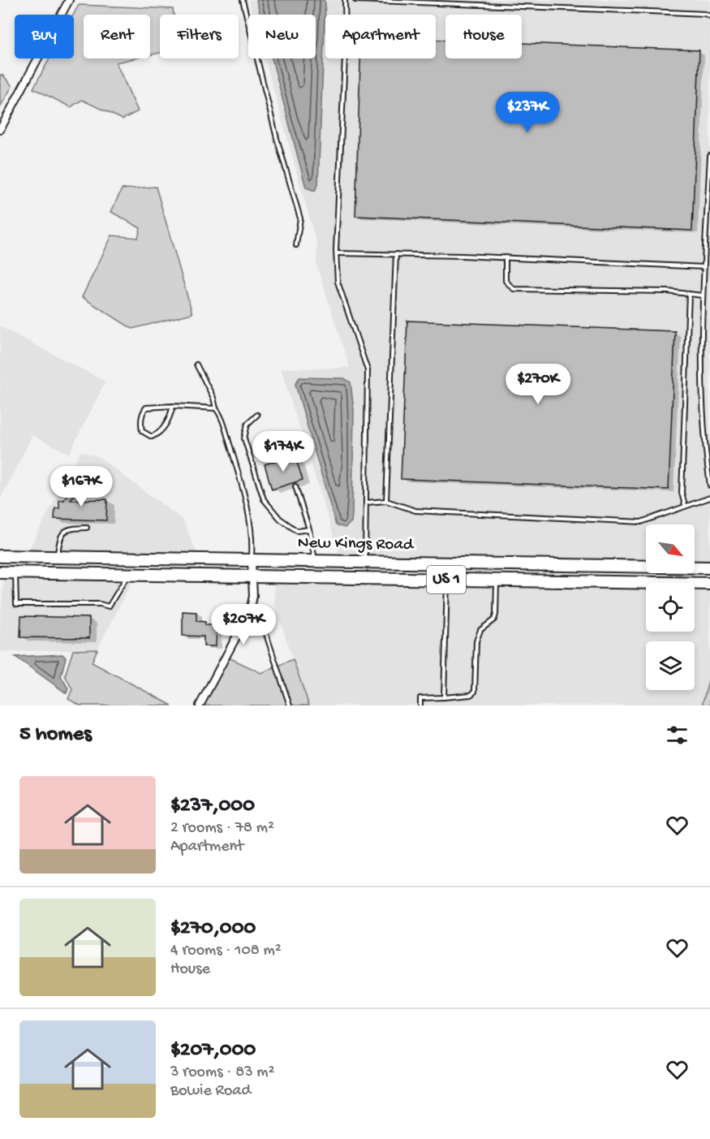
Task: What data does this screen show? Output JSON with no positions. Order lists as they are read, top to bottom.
{
  "streets": {
    "highway": ["New Kings Road", "US 1"]
  },
  "north": "bottom right",
  "page": {
    "chip": [
      "Buy",
      "Rent",
      "Filters",
      "New",
      "Apartment",
      "House"
    ],
    "price": [
      "$237K",
      "$270K",
      "$174K",
      "$167K",
      "$207K"
    ],
    "heading": "5 homes",
    "list": [
      {
        "name": "$237,000",
        "note": "2 rooms · 78 m² · Apartment"
      },
      {
        "name": "$270,000",
        "note": "4 rooms · 108 m² · House"
      },
      {
        "name": "$207,000",
        "note": "3 rooms · 83 m² · Bowie Road"
      }
    ]
  }
}
